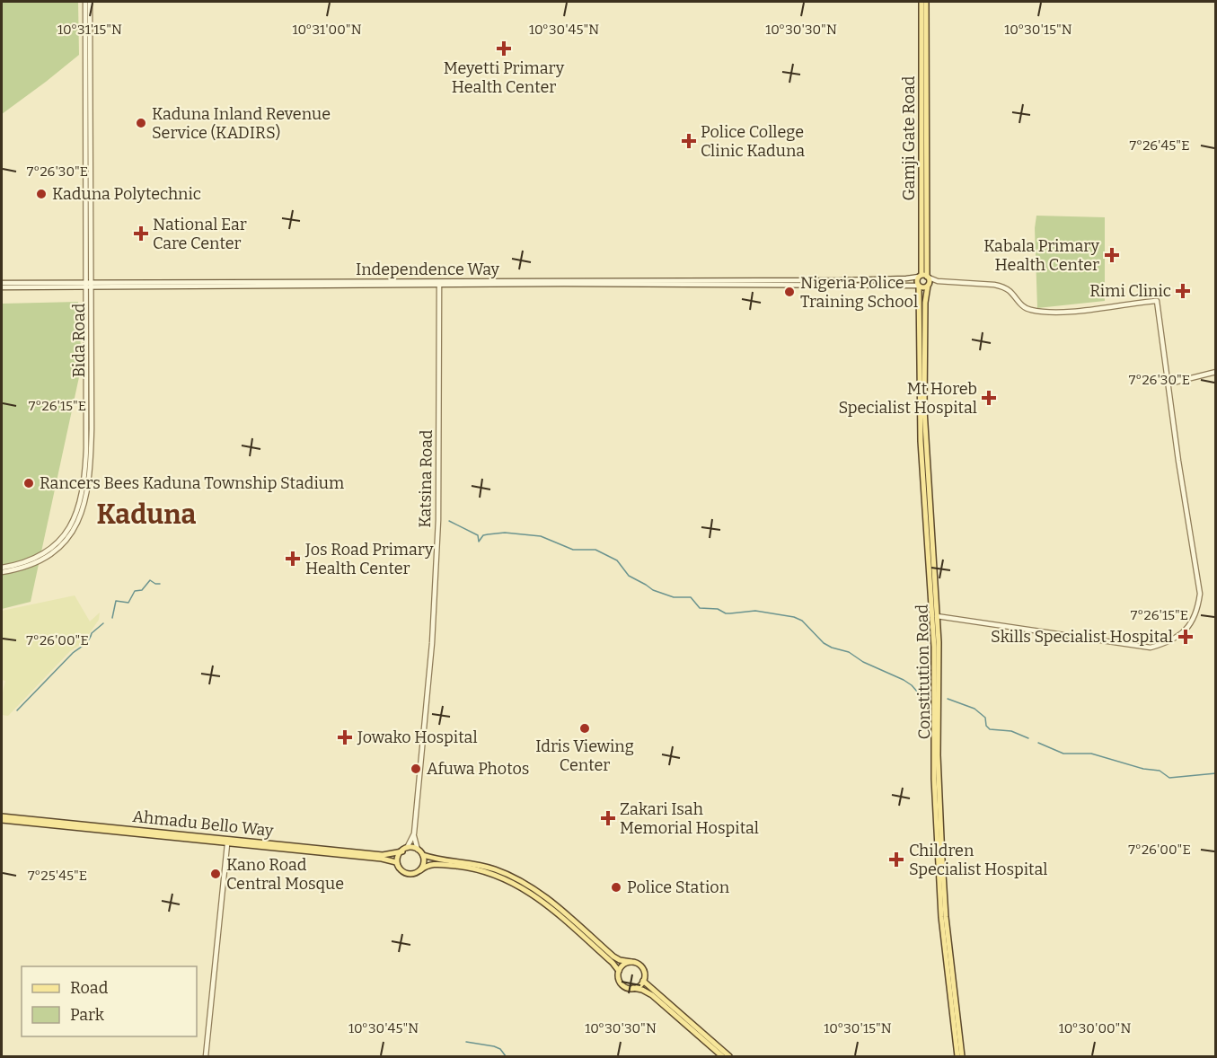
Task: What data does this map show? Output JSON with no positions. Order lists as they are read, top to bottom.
{
  "streets": {
    "main road": ["Gamji Gate Road", "Constitution Road", "Ahmadu Bello Way"],
    "street": ["Independence Way", "Bida Road", "Katsina Road"]
  },
  "crossings": [
    ["Gamji Gate Road", "Independence Way"],
    ["Gamji Gate Road", "Constitution Road"],
    ["Independence Way", "Bida Road"],
    ["Independence Way", "Katsina Road"],
    ["Independence Way", "Constitution Road"],
    ["Katsina Road", "Ahmadu Bello Way"]
  ],
  "districts": ["Kaduna"],
  "places": {
    "health": [
      "Meyetti Primary Health Center",
      "Police College Clinic Kaduna",
      "National Ear Care Center",
      "Kabala Primary Health Center",
      "Rimi Clinic",
      "Mt Horeb Specialist Hospital",
      "Jos Road Primary Health Center",
      "Skills Specialist Hospital",
      "Jowako Hospital",
      "Zakari Isah Memorial Hospital",
      "Children Specialist Hospital"
    ],
    "other": [
      "Kaduna Inland Revenue Service (KADIRS)",
      "Kaduna Polytechnic",
      "Nigeria Police Training School",
      "Rancers Bees Kaduna Township Stadium",
      "Idris Viewing Center",
      "Afuwa Photos",
      "Kano Road Central Mosque",
      "Police Station"
    ]
  },
  "legend": ["Road", "Park"],
  "coordinates": [
    "10°31'15\"N",
    "10°31'00\"N",
    "10°30'45\"N",
    "10°30'30\"N",
    "10°30'15\"N",
    "7°26'45\"E",
    "7°26'30\"E",
    "7°26'15\"E",
    "7°26'00\"E",
    "7°25'45\"E",
    "10°30'00\"N"
  ]
}
